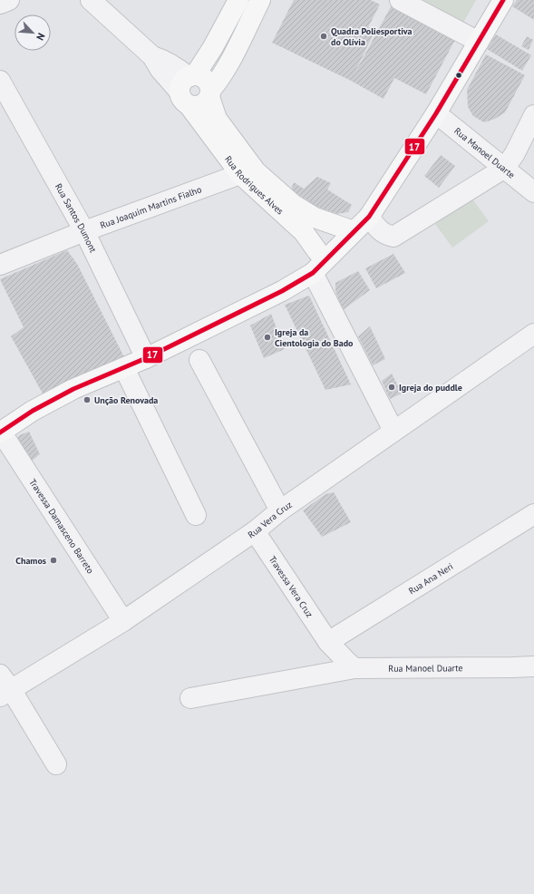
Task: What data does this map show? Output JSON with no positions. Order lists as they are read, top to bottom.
{
  "streets": {
    "main road": ["Rua Rodrigues Alves"],
    "street": [
      "Rua Manoel Duarte",
      "Rua Joaquim Martins Fialho",
      "Rua Santos Dumont",
      "Rua Vera Cruz",
      "Travessa Damasceno Barreto",
      "Rua Ana Neri",
      "Travessa Vera Cruz"
    ]
  },
  "crossings": [
    ["Rua Rodrigues Alves", "Rua Joaquim Martins Fialho"],
    ["Rua Rodrigues Alves", "Rua Vera Cruz"],
    ["Rua Joaquim Martins Fialho", "Rua Santos Dumont"],
    ["Rua Vera Cruz", "Travessa Damasceno Barreto"],
    ["Rua Vera Cruz", "Travessa Vera Cruz"],
    ["Rua Ana Neri", "Travessa Vera Cruz"]
  ],
  "places": [
    "Quadra Poliesportiva do Olívia",
    "Igreja da Cientologia do Bado",
    "Igreja do puddle",
    "Unção Renovada",
    "Chamos"
  ],
  "lines": ["transit line 17"],
  "north": "bottom right"
}
